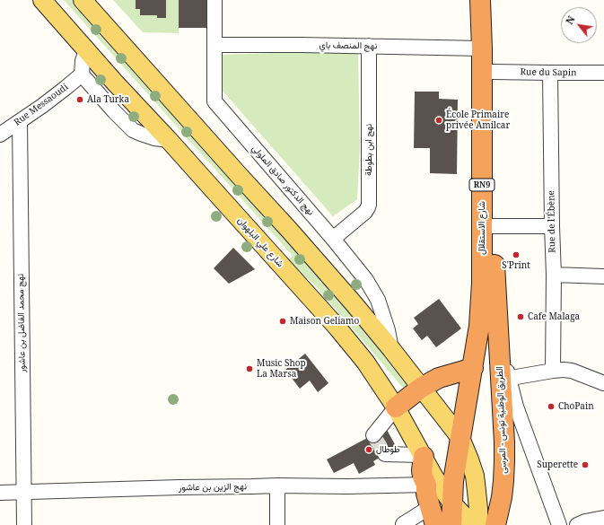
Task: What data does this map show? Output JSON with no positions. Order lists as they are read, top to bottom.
{
  "streets": {
    "highway": ["RN9", "شارع الاستقلال", "الطريق الوطنية تونس - المرسى"],
    "main road": ["شارع علي البلهوان"],
    "street": [
      "نهج المنصف باي",
      "Rue du Sapin",
      "Rue Messaoudi",
      "نهج ابن بطوطة",
      "نهج الدكتور صادق الملولي",
      "Rue de l'Ébène",
      "نهج محمد الفاضل بن عاشور",
      "نهج الزين بن عاشور"
    ]
  },
  "crossings": [
    ["نهج المنصف باي", "نهج ابن بطوطة"],
    ["نهج المنصف باي", "نهج الدكتور صادق الملولي"],
    ["نهج المنصف باي", "شارع الاستقلال"],
    ["Rue du Sapin", "Rue de l'Ébène"],
    ["Rue du Sapin", "شارع الاستقلال"],
    ["Rue Messaoudi", "نهج محمد الفاضل بن عاشور"],
    ["نهج ابن بطوطة", "نهج الدكتور صادق الملولي"],
    ["RN9", "شارع الاستقلال"],
    ["RN9", "شارع علي البلهوان"],
    ["شارع الاستقلال", "الطريق الوطنية تونس - المرسى"],
    ["نهج محمد الفاضل بن عاشور", "نهج الزين بن عاشور"]
  ],
  "places": [
    "Ala Turka",
    "École Primaire privée Amilcar",
    "S'Print",
    "Cafe Malaga",
    "Maison Geliamo",
    "Music Shop La Marsa",
    "ChoPain",
    "طوطال",
    "Superette"
  ],
  "north": "top left"
}
